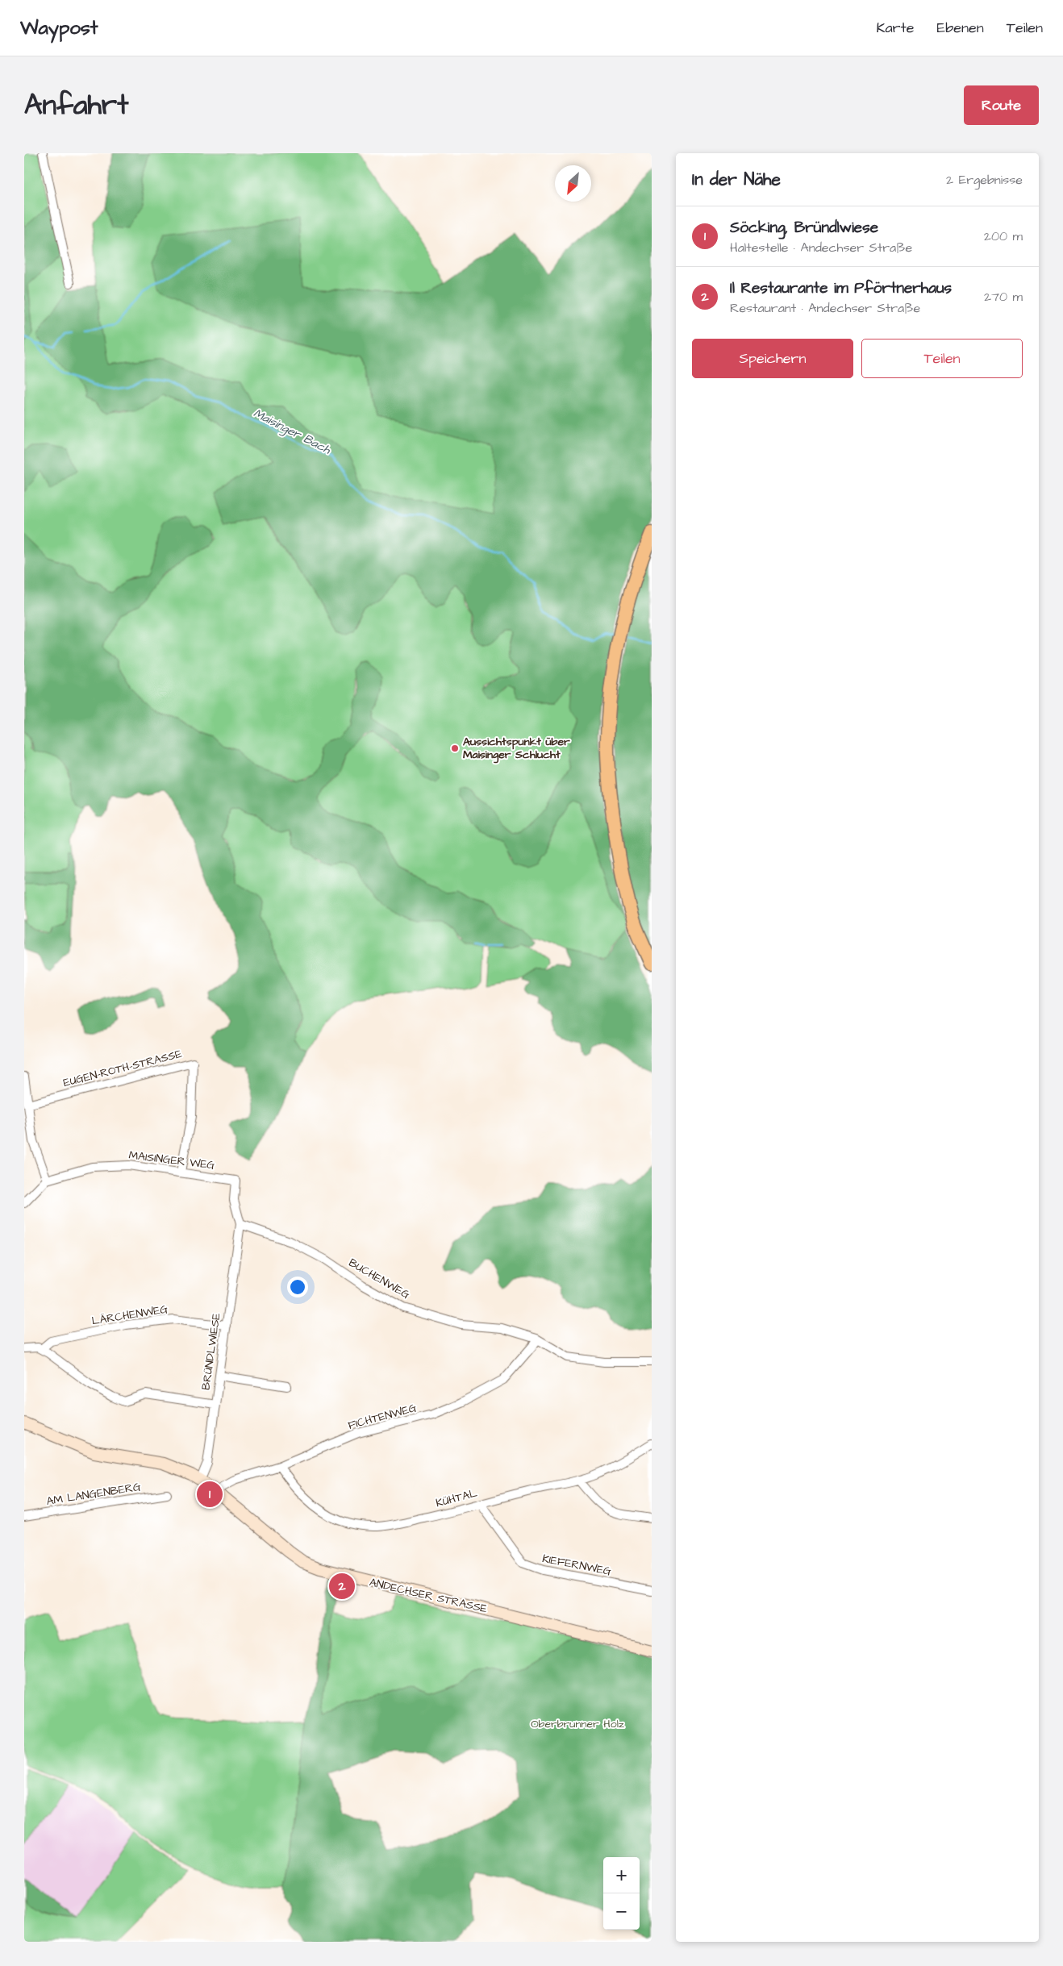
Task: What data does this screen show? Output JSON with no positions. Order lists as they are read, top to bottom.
{
  "streets": {
    "street": [
      "EUGEN-ROTH-STRASSE",
      "MAISINGER WEG",
      "BUCHENWEG",
      "LÄRCHENWEG",
      "BRÜNDLWIESE",
      "FICHTENWEG",
      "AM LANGENBERG",
      "KÜHTAL",
      "KIEFERNWEG",
      "ANDECHSER STRASSE"
    ]
  },
  "crossings": [
    ["EUGEN-ROTH-STRASSE", "MAISINGER WEG"],
    ["MAISINGER WEG", "BUCHENWEG"],
    ["MAISINGER WEG", "BRÜNDLWIESE"],
    ["BUCHENWEG", "BRÜNDLWIESE"],
    ["BUCHENWEG", "FICHTENWEG"],
    ["LÄRCHENWEG", "BRÜNDLWIESE"],
    ["BRÜNDLWIESE", "ANDECHSER STRASSE"],
    ["FICHTENWEG", "KÜHTAL"],
    ["FICHTENWEG", "ANDECHSER STRASSE"],
    ["KÜHTAL", "KIEFERNWEG"]
  ],
  "water": ["Maisinger Bach"],
  "parks": ["Oberbrunner Holz"],
  "places": ["Aussichtspunkt über Maisinger Schlucht"],
  "north": "bottom left",
  "page": {
    "header": "Waypost",
    "nav": ["Karte", "Ebenen", "Teilen"],
    "title": "Anfahrt",
    "buttons": [
      "Route",
      ["Speichern", "Teilen"]
    ],
    "heading": ["In der Nähe", "2 Ergebnisse"],
    "list": [
      {
        "mark": "1",
        "name": "Söcking, Bründlwiese",
        "note": "Haltestelle · Andechser Straße",
        "value": "200 m"
      },
      {
        "mark": "2",
        "name": "Il Restaurante im Pförtnerhaus",
        "note": "Restaurant · Andechser Straße",
        "value": "270 m"
      }
    ],
    "pins": ["1", "2"],
    "map_buttons": ["+", "−"]
  }
}
